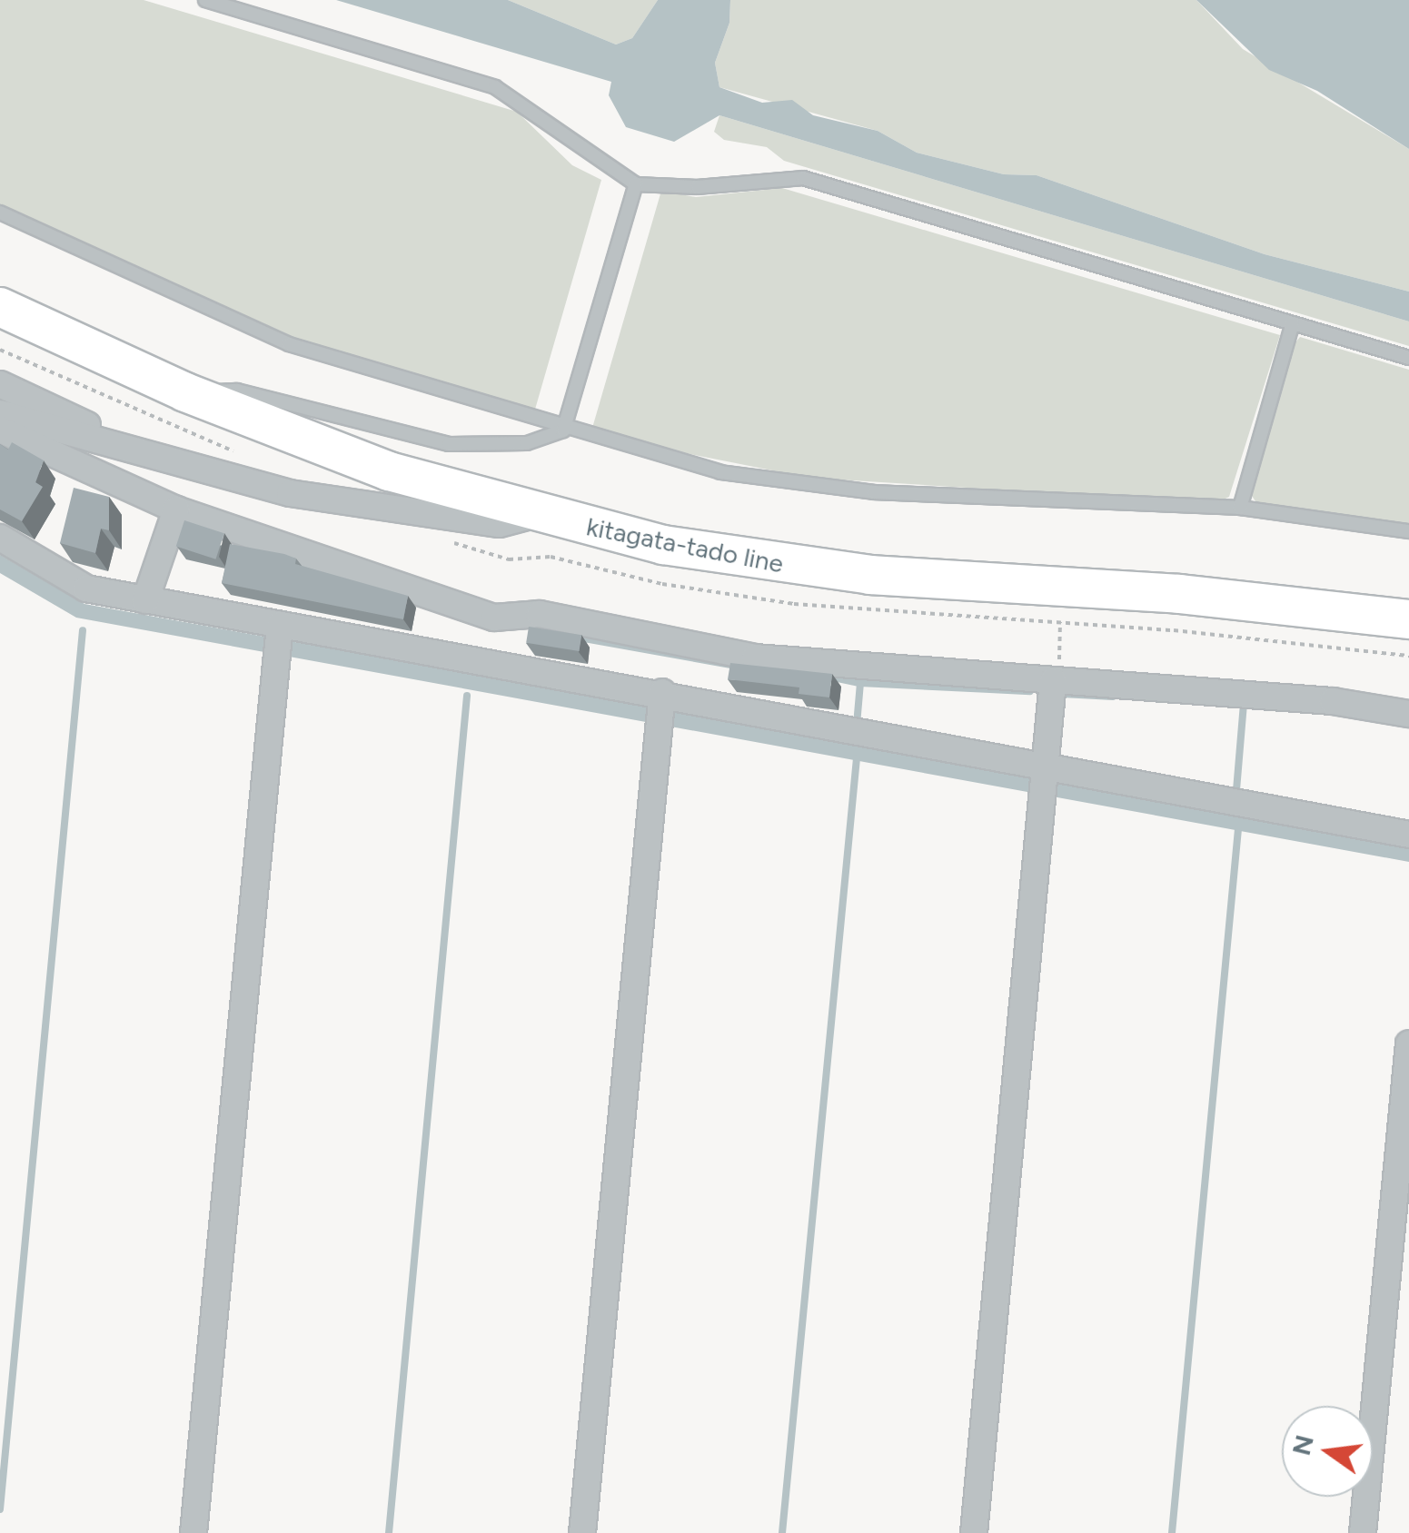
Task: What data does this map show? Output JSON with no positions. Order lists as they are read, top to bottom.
{
  "streets": {
    "main road": ["kitagata-tado line"]
  },
  "north": "left"
}
